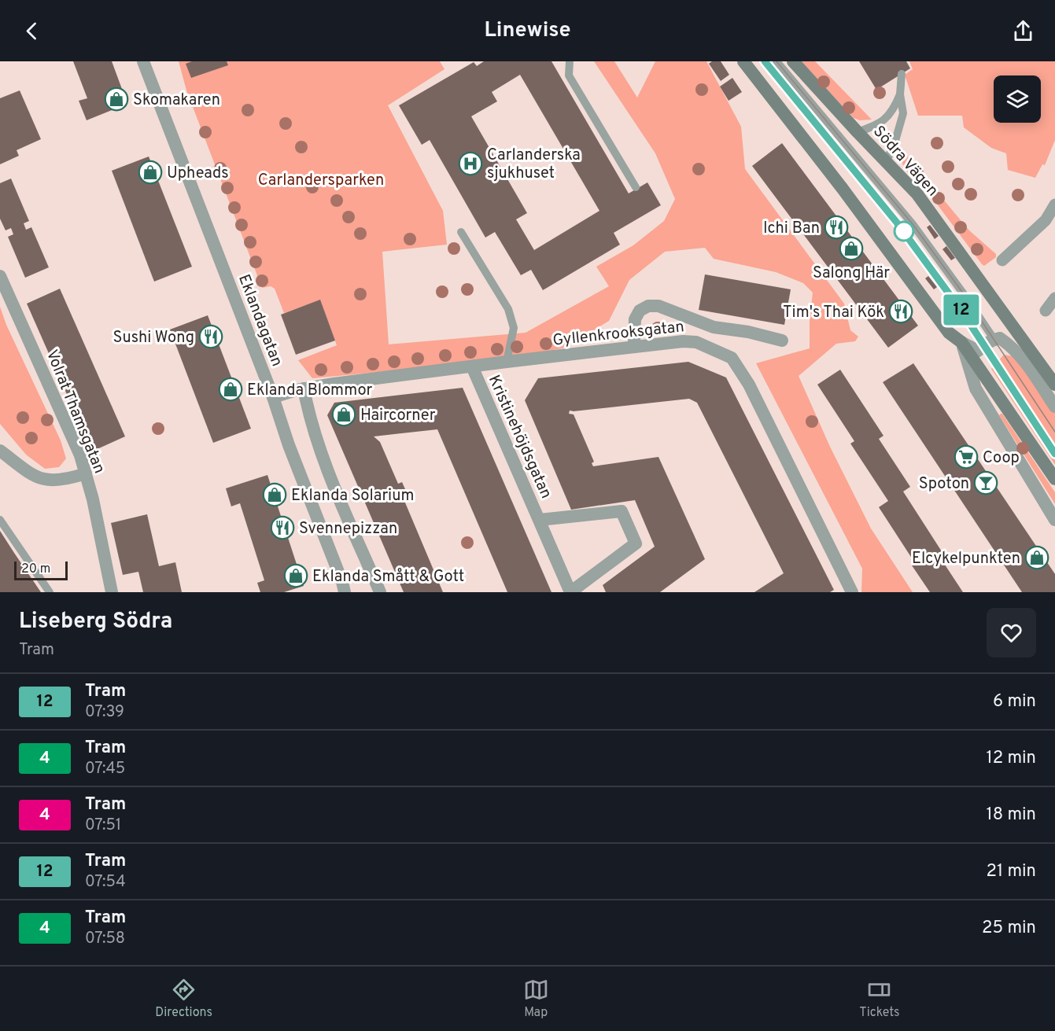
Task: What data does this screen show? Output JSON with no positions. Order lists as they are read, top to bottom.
{
  "streets": {
    "main road": ["Södra Vägen"],
    "street": [
      "Eklandagatan",
      "Gyllenkrooksgatan",
      "Volrat Thamsgatan",
      "Kristinehöjdsgatan"
    ]
  },
  "crossings": [
    ["Eklandagatan", "Gyllenkrooksgatan"],
    ["Gyllenkrooksgatan", "Kristinehöjdsgatan"]
  ],
  "parks": ["Carlandersparken"],
  "places": {
    "shop": [
      "Skomakaren",
      "Upheads",
      "Salong Här",
      "Eklanda Blommor",
      "Haircorner",
      "Eklanda Solarium",
      "Elcykelpunkten",
      "Eklanda Smått & Gott"
    ],
    "hospital": ["Carlanderska sjukhuset"],
    "restaurant": [
      "Ichi Ban",
      "Tim's Thai Kök",
      "Sushi Wong",
      "Svennepizzan"
    ],
    "supermarket": ["Coop"],
    "bar": ["Spoton"]
  },
  "lines": ["tram line 12"],
  "scale_bar": "20 m",
  "page": {
    "header": "Linewise",
    "on_map": "12",
    "scale": "20 m",
    "heading": ["Liseberg Södra", "Tram"],
    "list": [
      {
        "mark": "12",
        "name": "Tram",
        "note": "07:39",
        "value": "6 min"
      },
      {
        "mark": "4",
        "name": "Tram",
        "note": "07:45",
        "value": "12 min"
      },
      {
        "mark": "4",
        "name": "Tram",
        "note": "07:51",
        "value": "18 min"
      },
      {
        "mark": "12",
        "name": "Tram",
        "note": "07:54",
        "value": "21 min"
      },
      {
        "mark": "4",
        "name": "Tram",
        "note": "07:58",
        "value": "25 min"
      }
    ],
    "tabs": ["Directions", "Map", "Tickets"]
  }
}
